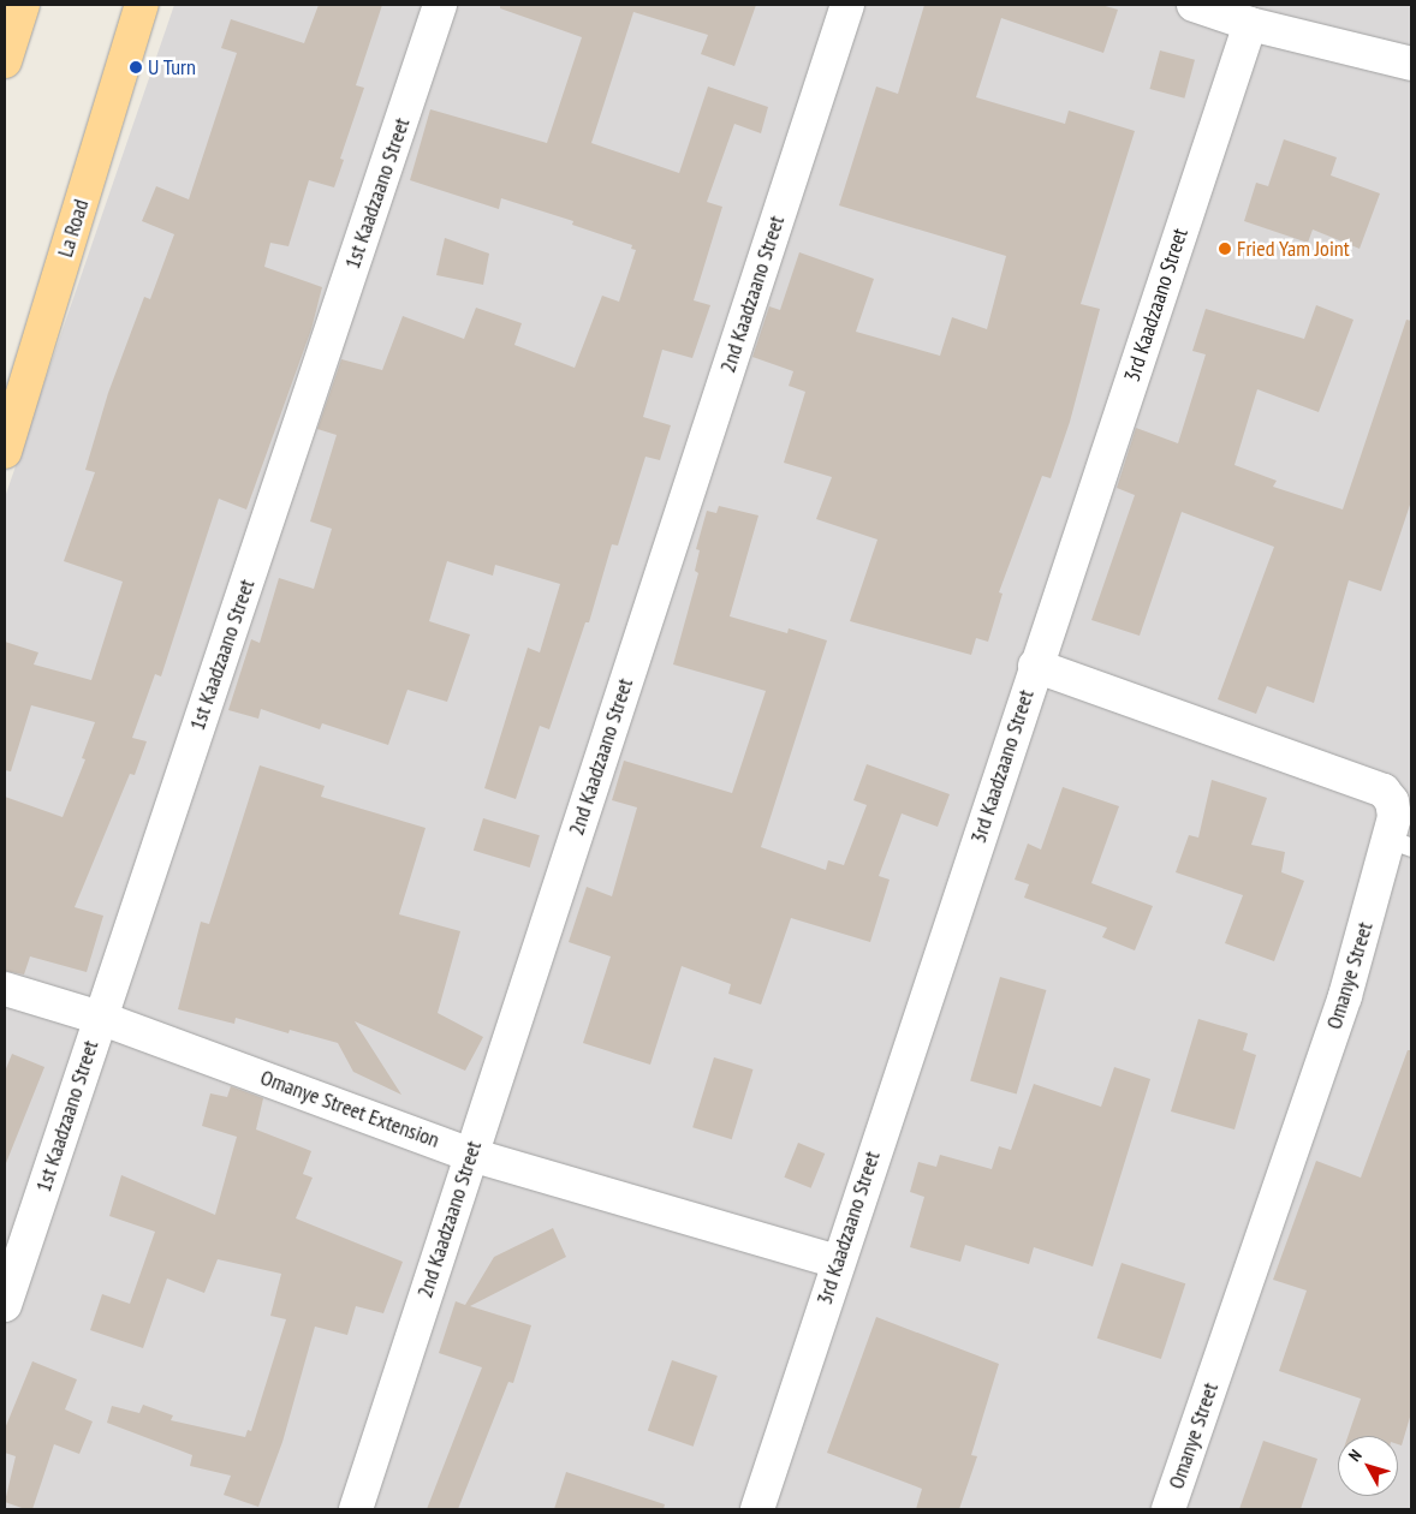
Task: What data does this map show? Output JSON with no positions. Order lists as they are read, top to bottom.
{
  "streets": {
    "main road": ["La Road"],
    "street": [
      "1st Kaadzaano Street",
      "2nd Kaadzaano Street",
      "3rd Kaadzaano Street",
      "Omanye Street",
      "Omanye Street Extension"
    ]
  },
  "crossings": [
    ["1st Kaadzaano Street", "Omanye Street Extension"],
    ["2nd Kaadzaano Street", "Omanye Street Extension"],
    ["3rd Kaadzaano Street", "Omanye Street"],
    ["3rd Kaadzaano Street", "Omanye Street Extension"]
  ],
  "places": ["U Turn", "Fried Yam Joint"],
  "north": "top left"
}
